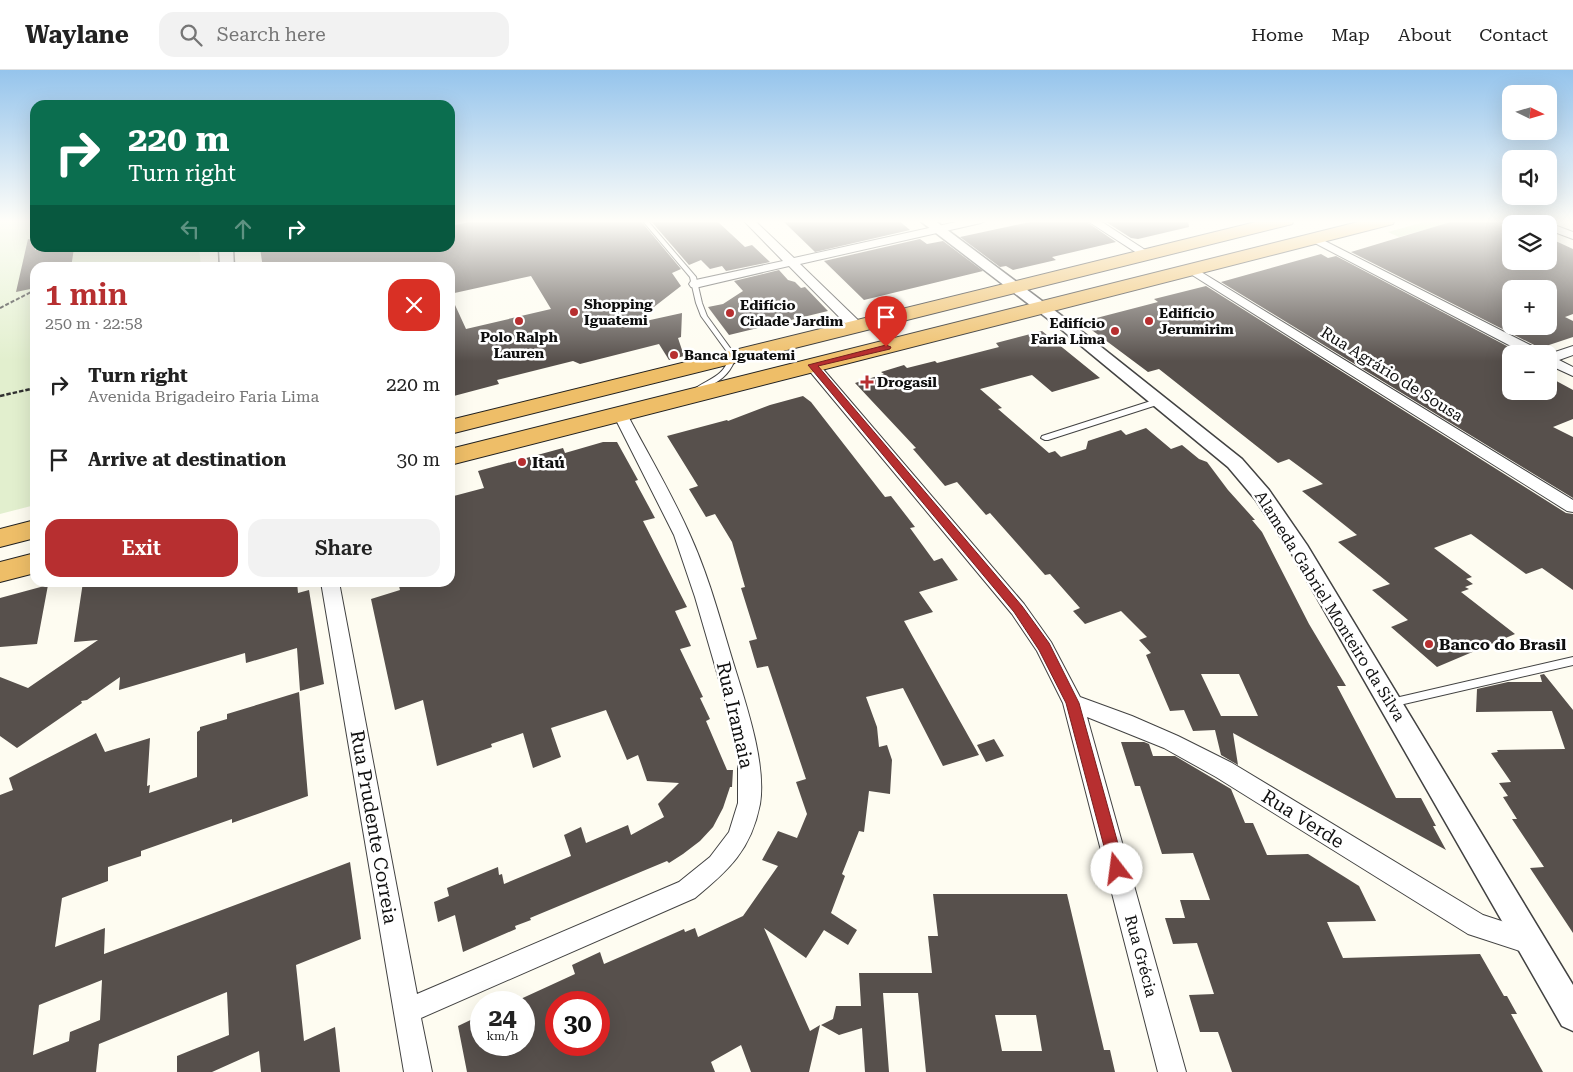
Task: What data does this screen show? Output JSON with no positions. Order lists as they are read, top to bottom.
{
  "streets": {
    "street": [
      "Rua Agrário de Sousa",
      "Alameda Gabriel Monteiro da Silva",
      "Rua Iramaia",
      "Rua Verde",
      "Rua Prudente Correia",
      "Rua Grécia"
    ]
  },
  "crossings": [
    ["Alameda Gabriel Monteiro da Silva", "Rua Verde"],
    ["Rua Iramaia", "Rua Prudente Correia"],
    ["Rua Verde", "Rua Grécia"]
  ],
  "places": {
    "other": [
      "Shopping Iguatemi",
      "Edifício Cidade Jardim",
      "Polo Ralph Lauren",
      "Edifício Jerumirim",
      "Edifício Faria Lima",
      "Banca Iguatemi",
      "Itaú",
      "Banco do Brasil"
    ],
    "health": ["Drogasil"]
  },
  "north": "right",
  "page": {
    "header": "Waylane",
    "search": "Search here",
    "nav": [
      "Home",
      "Map",
      "About",
      "Contact"
    ],
    "map_buttons": ["+", "−"],
    "turn": ["220 m", "Turn right"],
    "heading": ["1 min", "250 m · 22:58"],
    "list": [
      {
        "name": "Turn right",
        "note": "Avenida Brigadeiro Faria Lima",
        "value": "220 m"
      },
      {
        "name": "Arrive at destination",
        "value": "30 m"
      }
    ],
    "buttons": ["Exit", "Share"],
    "speed": "24 km/h",
    "limit": "30"
  }
}
